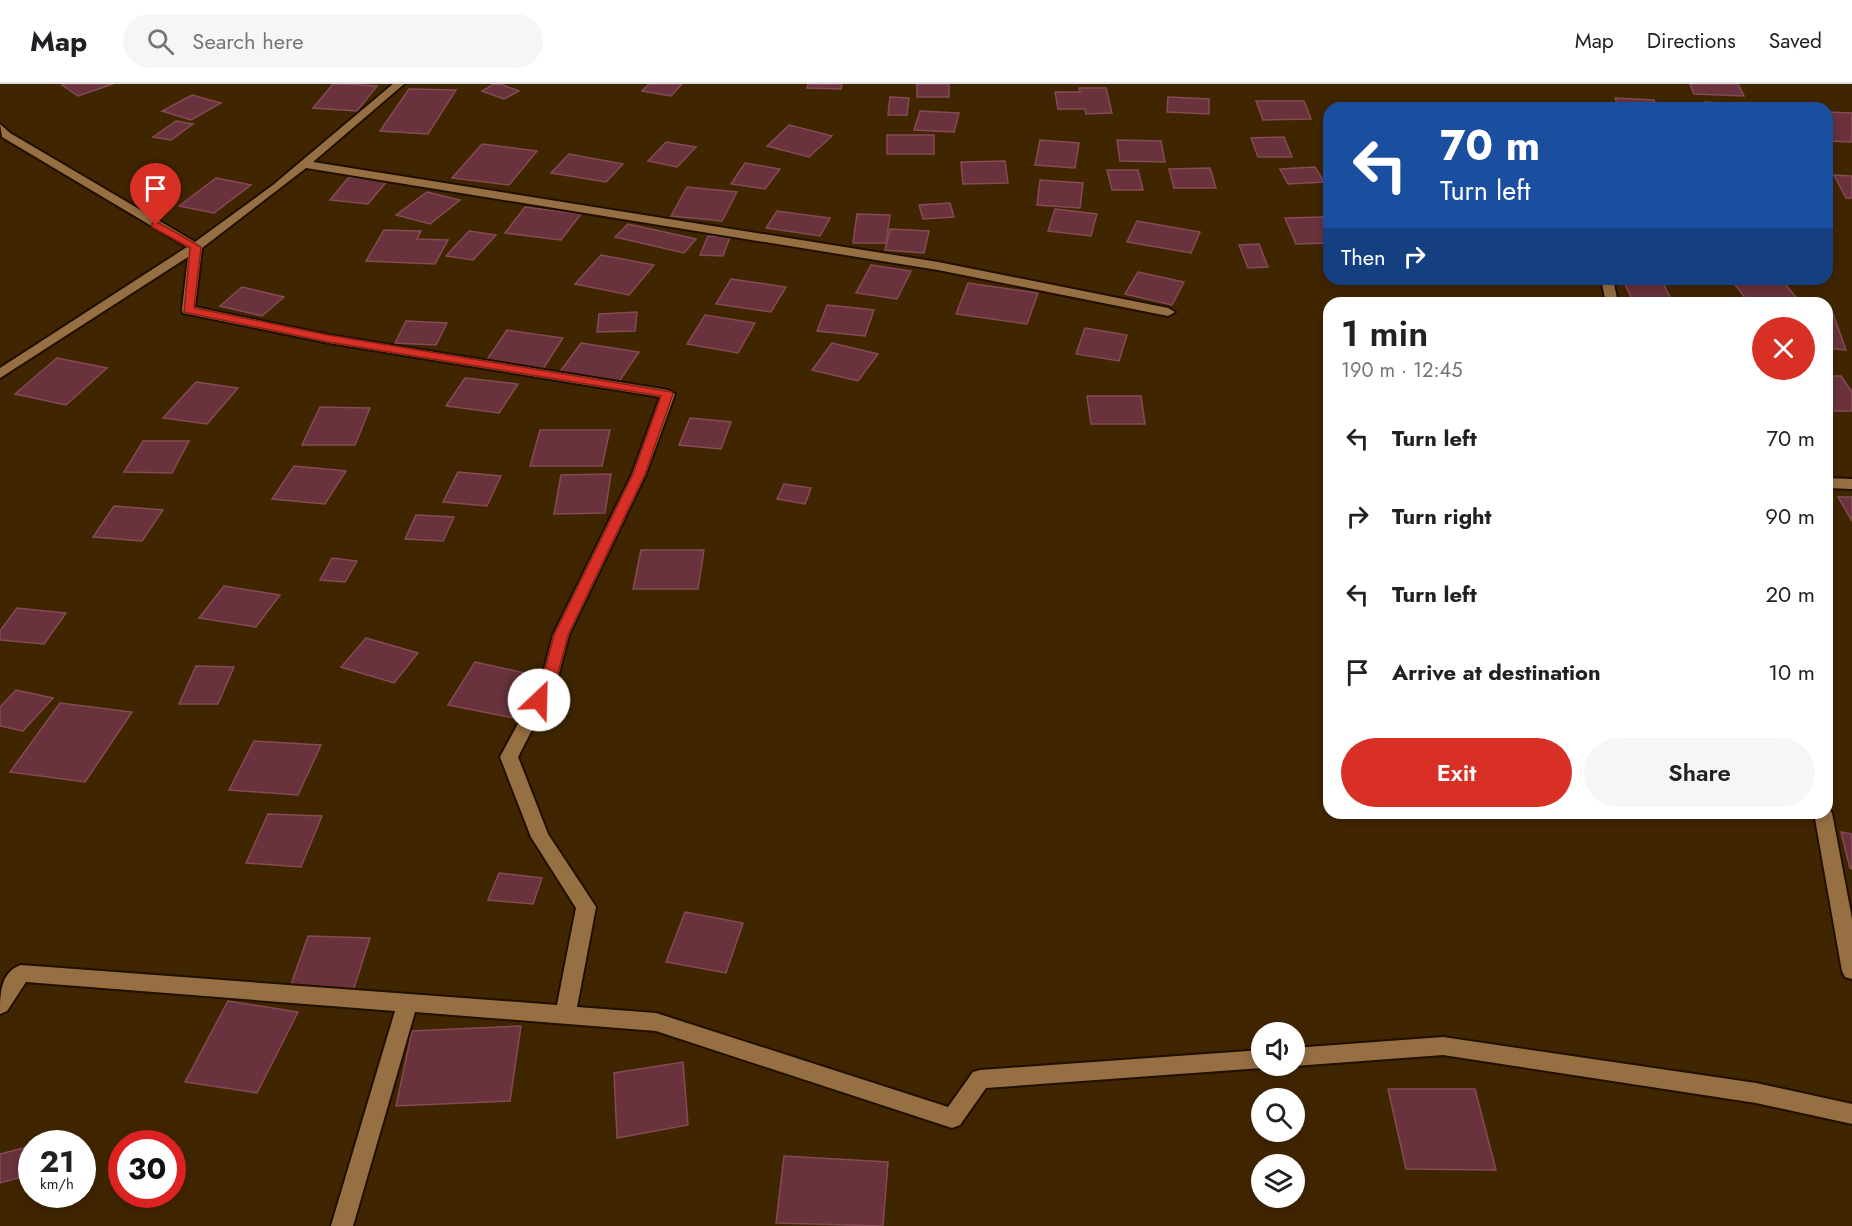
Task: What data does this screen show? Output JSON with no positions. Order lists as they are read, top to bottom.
{
  "page": {
    "header": "Map",
    "search": "Search here",
    "nav": ["Map", "Directions", "Saved"],
    "turn": ["70 m", "Turn left"],
    "then": "Then",
    "heading": ["1 min", "190 m · 12:45"],
    "list": [
      {
        "name": "Turn left",
        "value": "70 m"
      },
      {
        "name": "Turn right",
        "value": "90 m"
      },
      {
        "name": "Turn left",
        "value": "20 m"
      },
      {
        "name": "Arrive at destination",
        "value": "10 m"
      }
    ],
    "buttons": ["Exit", "Share"],
    "speed": "21 km/h",
    "limit": "30"
  }
}
